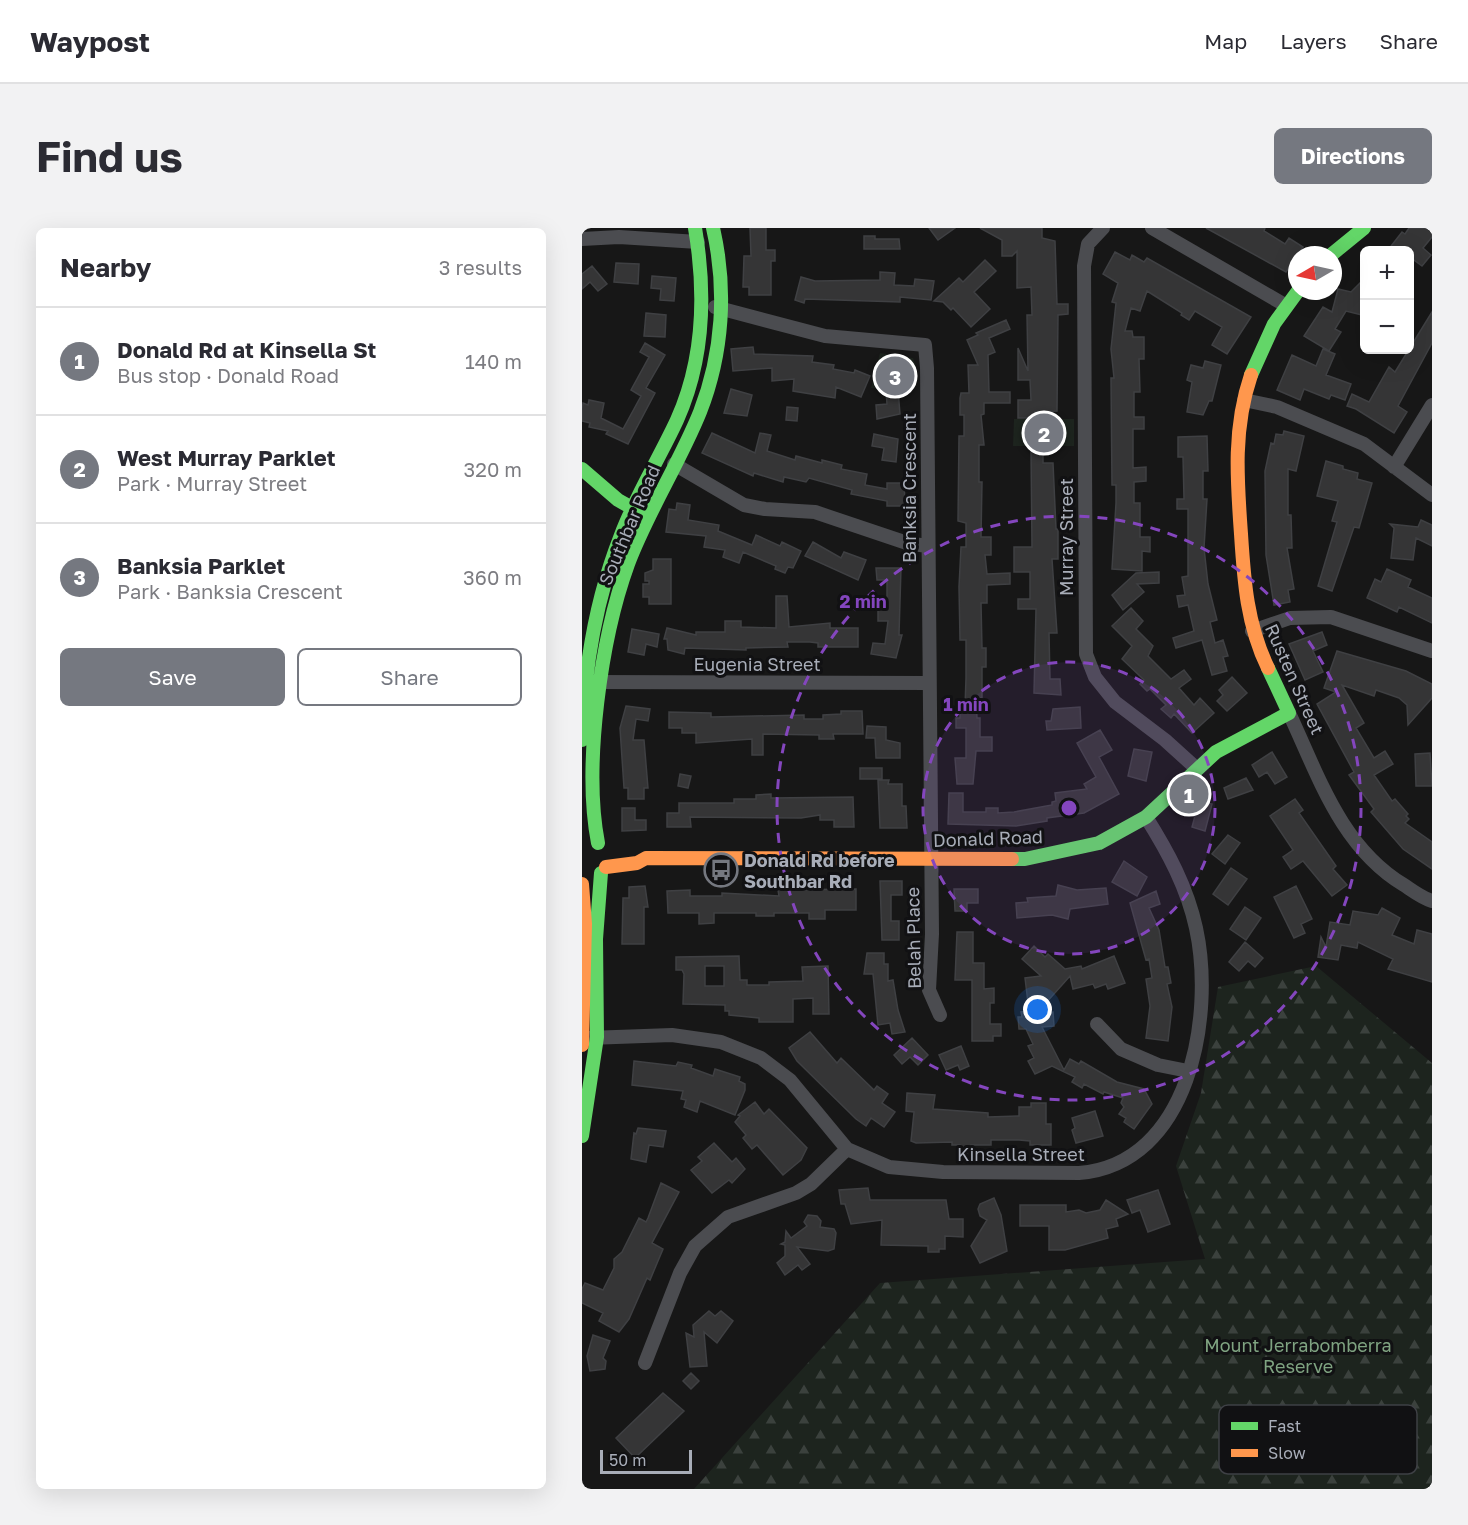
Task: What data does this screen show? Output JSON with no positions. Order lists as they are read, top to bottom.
{
  "streets": {
    "main road": ["Southbar Road", "Rusten Street", "Donald Road"],
    "street": [
      "Banksia Crescent",
      "Murray Street",
      "Eugenia Street",
      "Belah Place",
      "Kinsella Street"
    ]
  },
  "crossings": [
    ["Banksia Crescent", "Southbar Road"],
    ["Banksia Crescent", "Eugenia Street"],
    ["Banksia Crescent", "Donald Road"],
    ["Banksia Crescent", "Belah Place"],
    ["Southbar Road", "Eugenia Street"],
    ["Southbar Road", "Donald Road"],
    ["Murray Street", "Donald Road"],
    ["Rusten Street", "Donald Road"],
    ["Donald Road", "Belah Place"],
    ["Donald Road", "Kinsella Street"]
  ],
  "parks": ["Mount Jerrabomberra Reserve"],
  "places": {
    "bus stop": ["Donald Rd before Southbar Rd"]
  },
  "legend": ["Fast", "Slow"],
  "scale_bar": "50 m",
  "north": "left",
  "page": {
    "header": "Waypost",
    "nav": ["Map", "Layers", "Share"],
    "buttons": [
      "Directions",
      ["Save", "Share"]
    ],
    "title": "Find us",
    "heading": ["Nearby", "3 results"],
    "map_buttons": ["+", "−"],
    "list": [
      {
        "mark": "1",
        "name": "Donald Rd at Kinsella St",
        "note": "Bus stop · Donald Road",
        "value": "140 m"
      },
      {
        "mark": "2",
        "name": "West Murray Parklet",
        "note": "Park · Murray Street",
        "value": "320 m"
      },
      {
        "mark": "3",
        "name": "Banksia Parklet",
        "note": "Park · Banksia Crescent",
        "value": "360 m"
      }
    ],
    "pins": ["3", "2", "1"],
    "scale": "50 m"
  },
  "rings": ["2 min", "1 min"]
}
